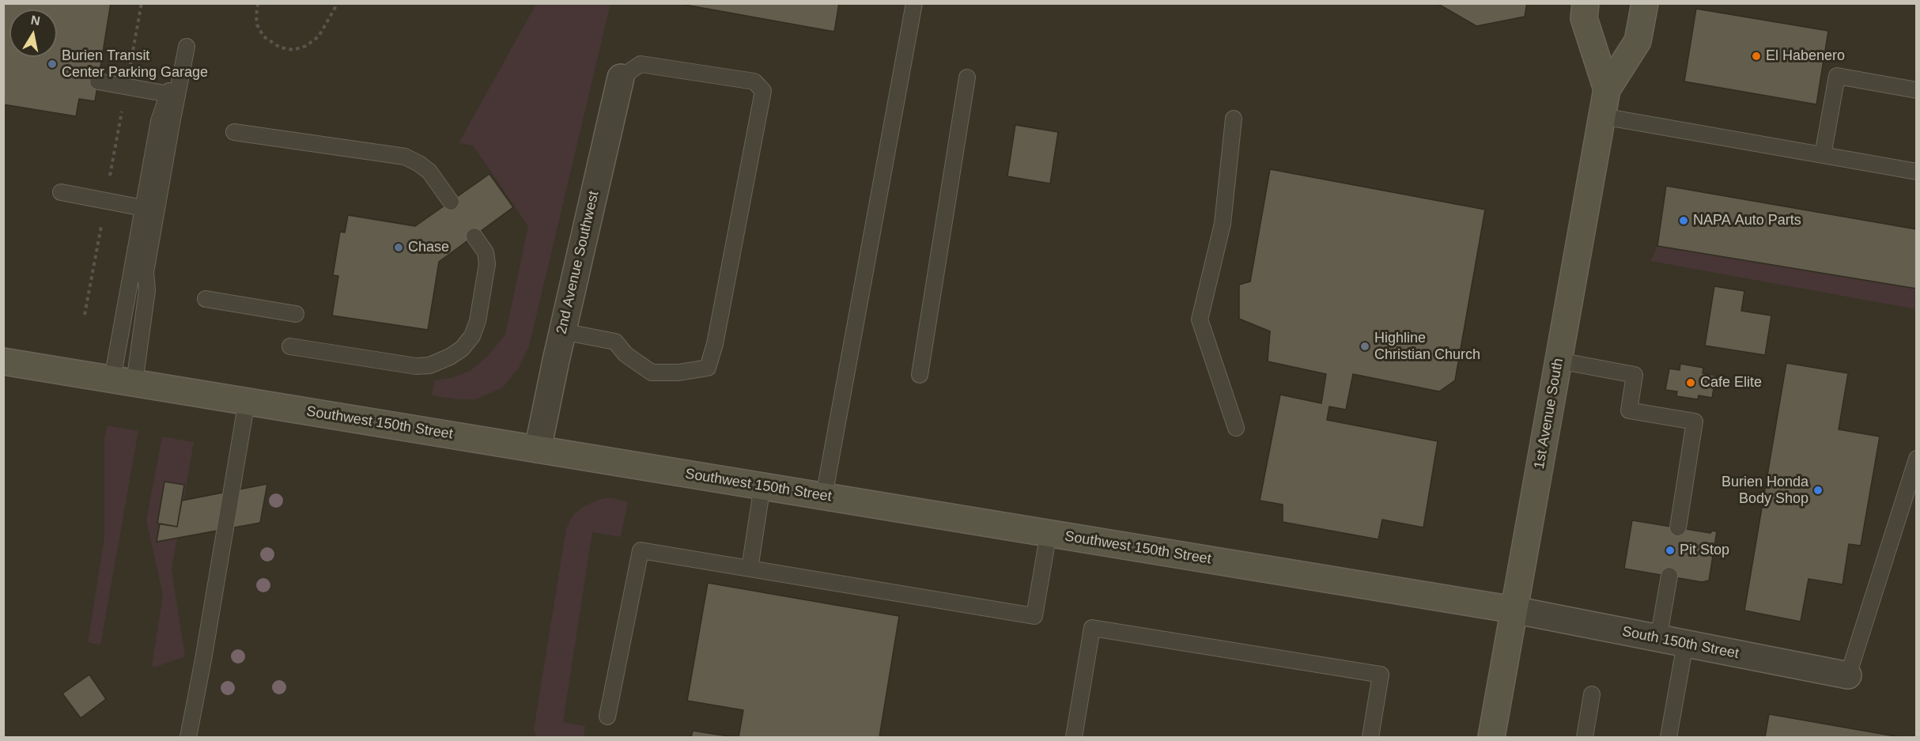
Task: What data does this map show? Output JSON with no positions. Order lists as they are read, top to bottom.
{
  "streets": {
    "street": [
      "2nd Avenue Southwest",
      "1st Avenue South",
      "Southwest 150th Street",
      "South 150th Street"
    ]
  },
  "crossings": [
    ["2nd Avenue Southwest", "Southwest 150th Street"],
    ["1st Avenue South", "Southwest 150th Street"],
    ["1st Avenue South", "South 150th Street"],
    ["Southwest 150th Street", "South 150th Street"]
  ],
  "places": [
    "El Habenero",
    "Burien Transit Center Parking Garage",
    "NAPA Auto Parts",
    "Chase",
    "Highline Christian Church",
    "Cafe Elite",
    "Burien Honda Body Shop",
    "Pit Stop"
  ],
  "north": "top"
}
